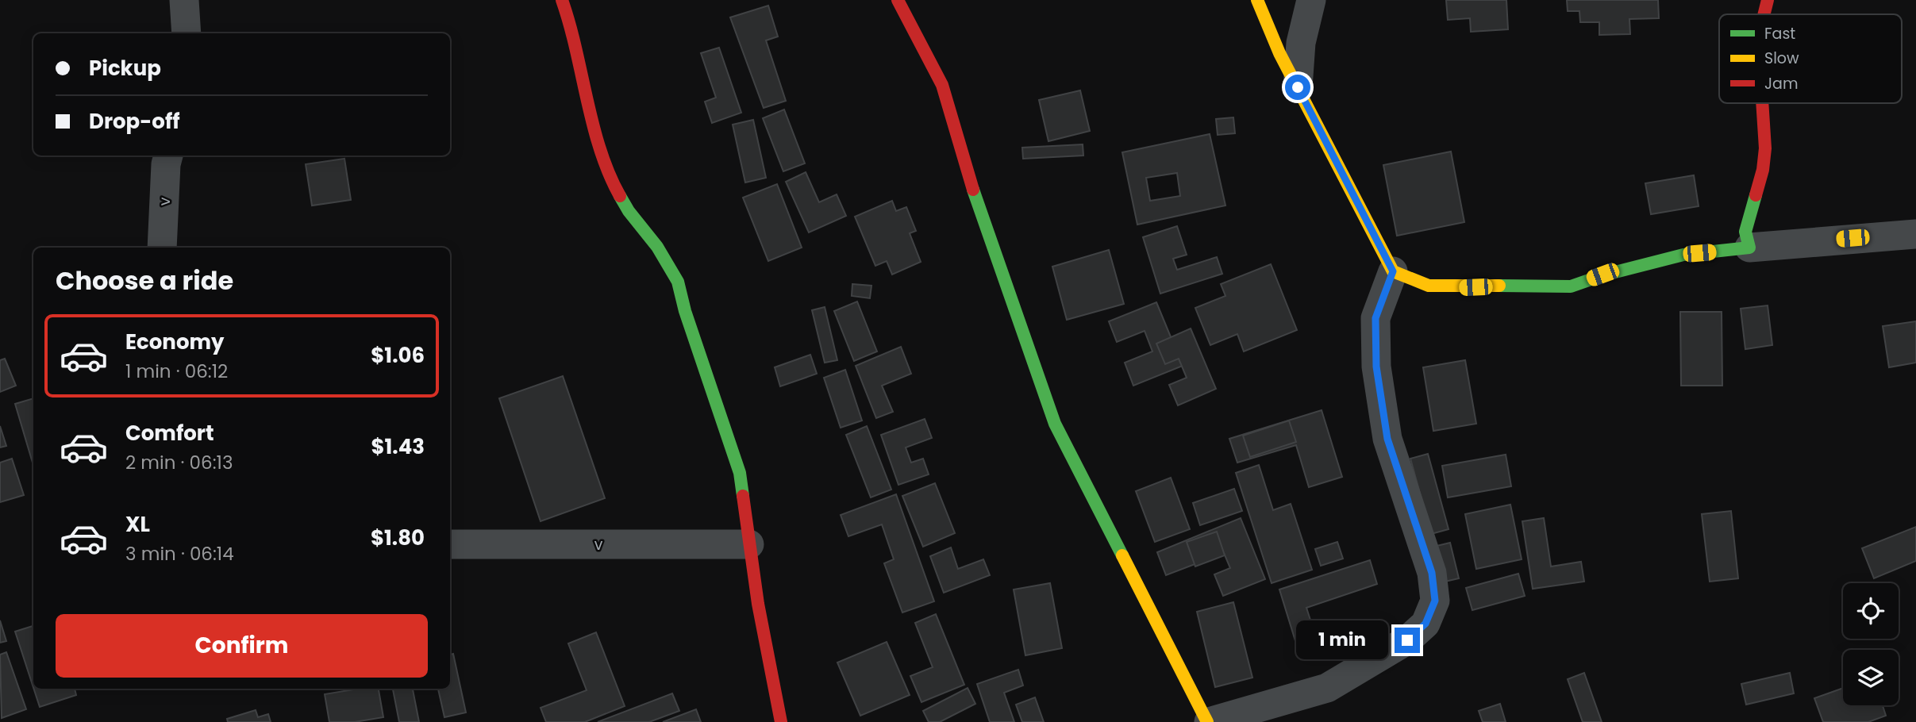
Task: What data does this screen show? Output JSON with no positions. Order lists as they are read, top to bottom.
{
  "streets": {
    "street": ["v"]
  },
  "legend": ["Fast", "Slow", "Jam"],
  "page": {
    "banner": ["Pickup", "Drop-off"],
    "heading": "Choose a ride",
    "list": [
      {
        "name": "Economy",
        "note": "1 min · 06:12",
        "value": "$1.06"
      },
      {
        "name": "Comfort",
        "note": "2 min · 06:13",
        "value": "$1.43"
      },
      {
        "name": "XL",
        "note": "3 min · 06:14",
        "value": "$1.80"
      }
    ],
    "buttons": "Confirm",
    "bubble": "1 min"
  }
}
